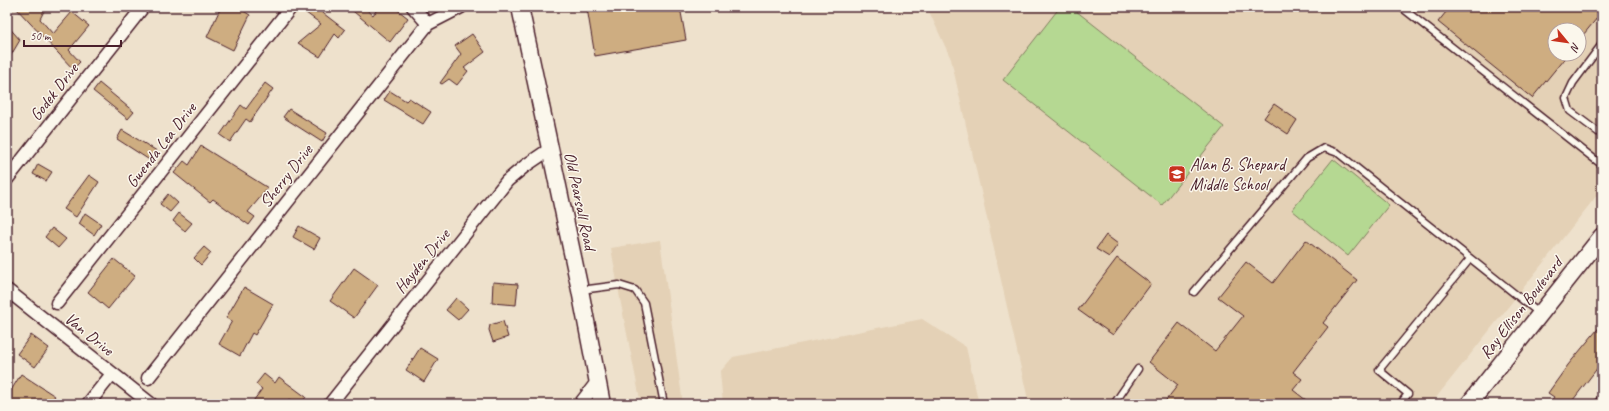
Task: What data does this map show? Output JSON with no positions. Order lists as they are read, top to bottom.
{
  "streets": {
    "main road": ["Old Pearsall Road", "Ray Ellison Boulevard"],
    "street": [
      "Godek Drive",
      "Gwenda Lea Drive",
      "Sherry Drive",
      "Hayden Drive",
      "Van Drive"
    ]
  },
  "crossings": [
    ["Old Pearsall Road", "Hayden Drive"]
  ],
  "places": {
    "school or university": ["Alan B. Shepard Middle School"]
  },
  "scale_bar": "50 m",
  "north": "bottom right"
}
